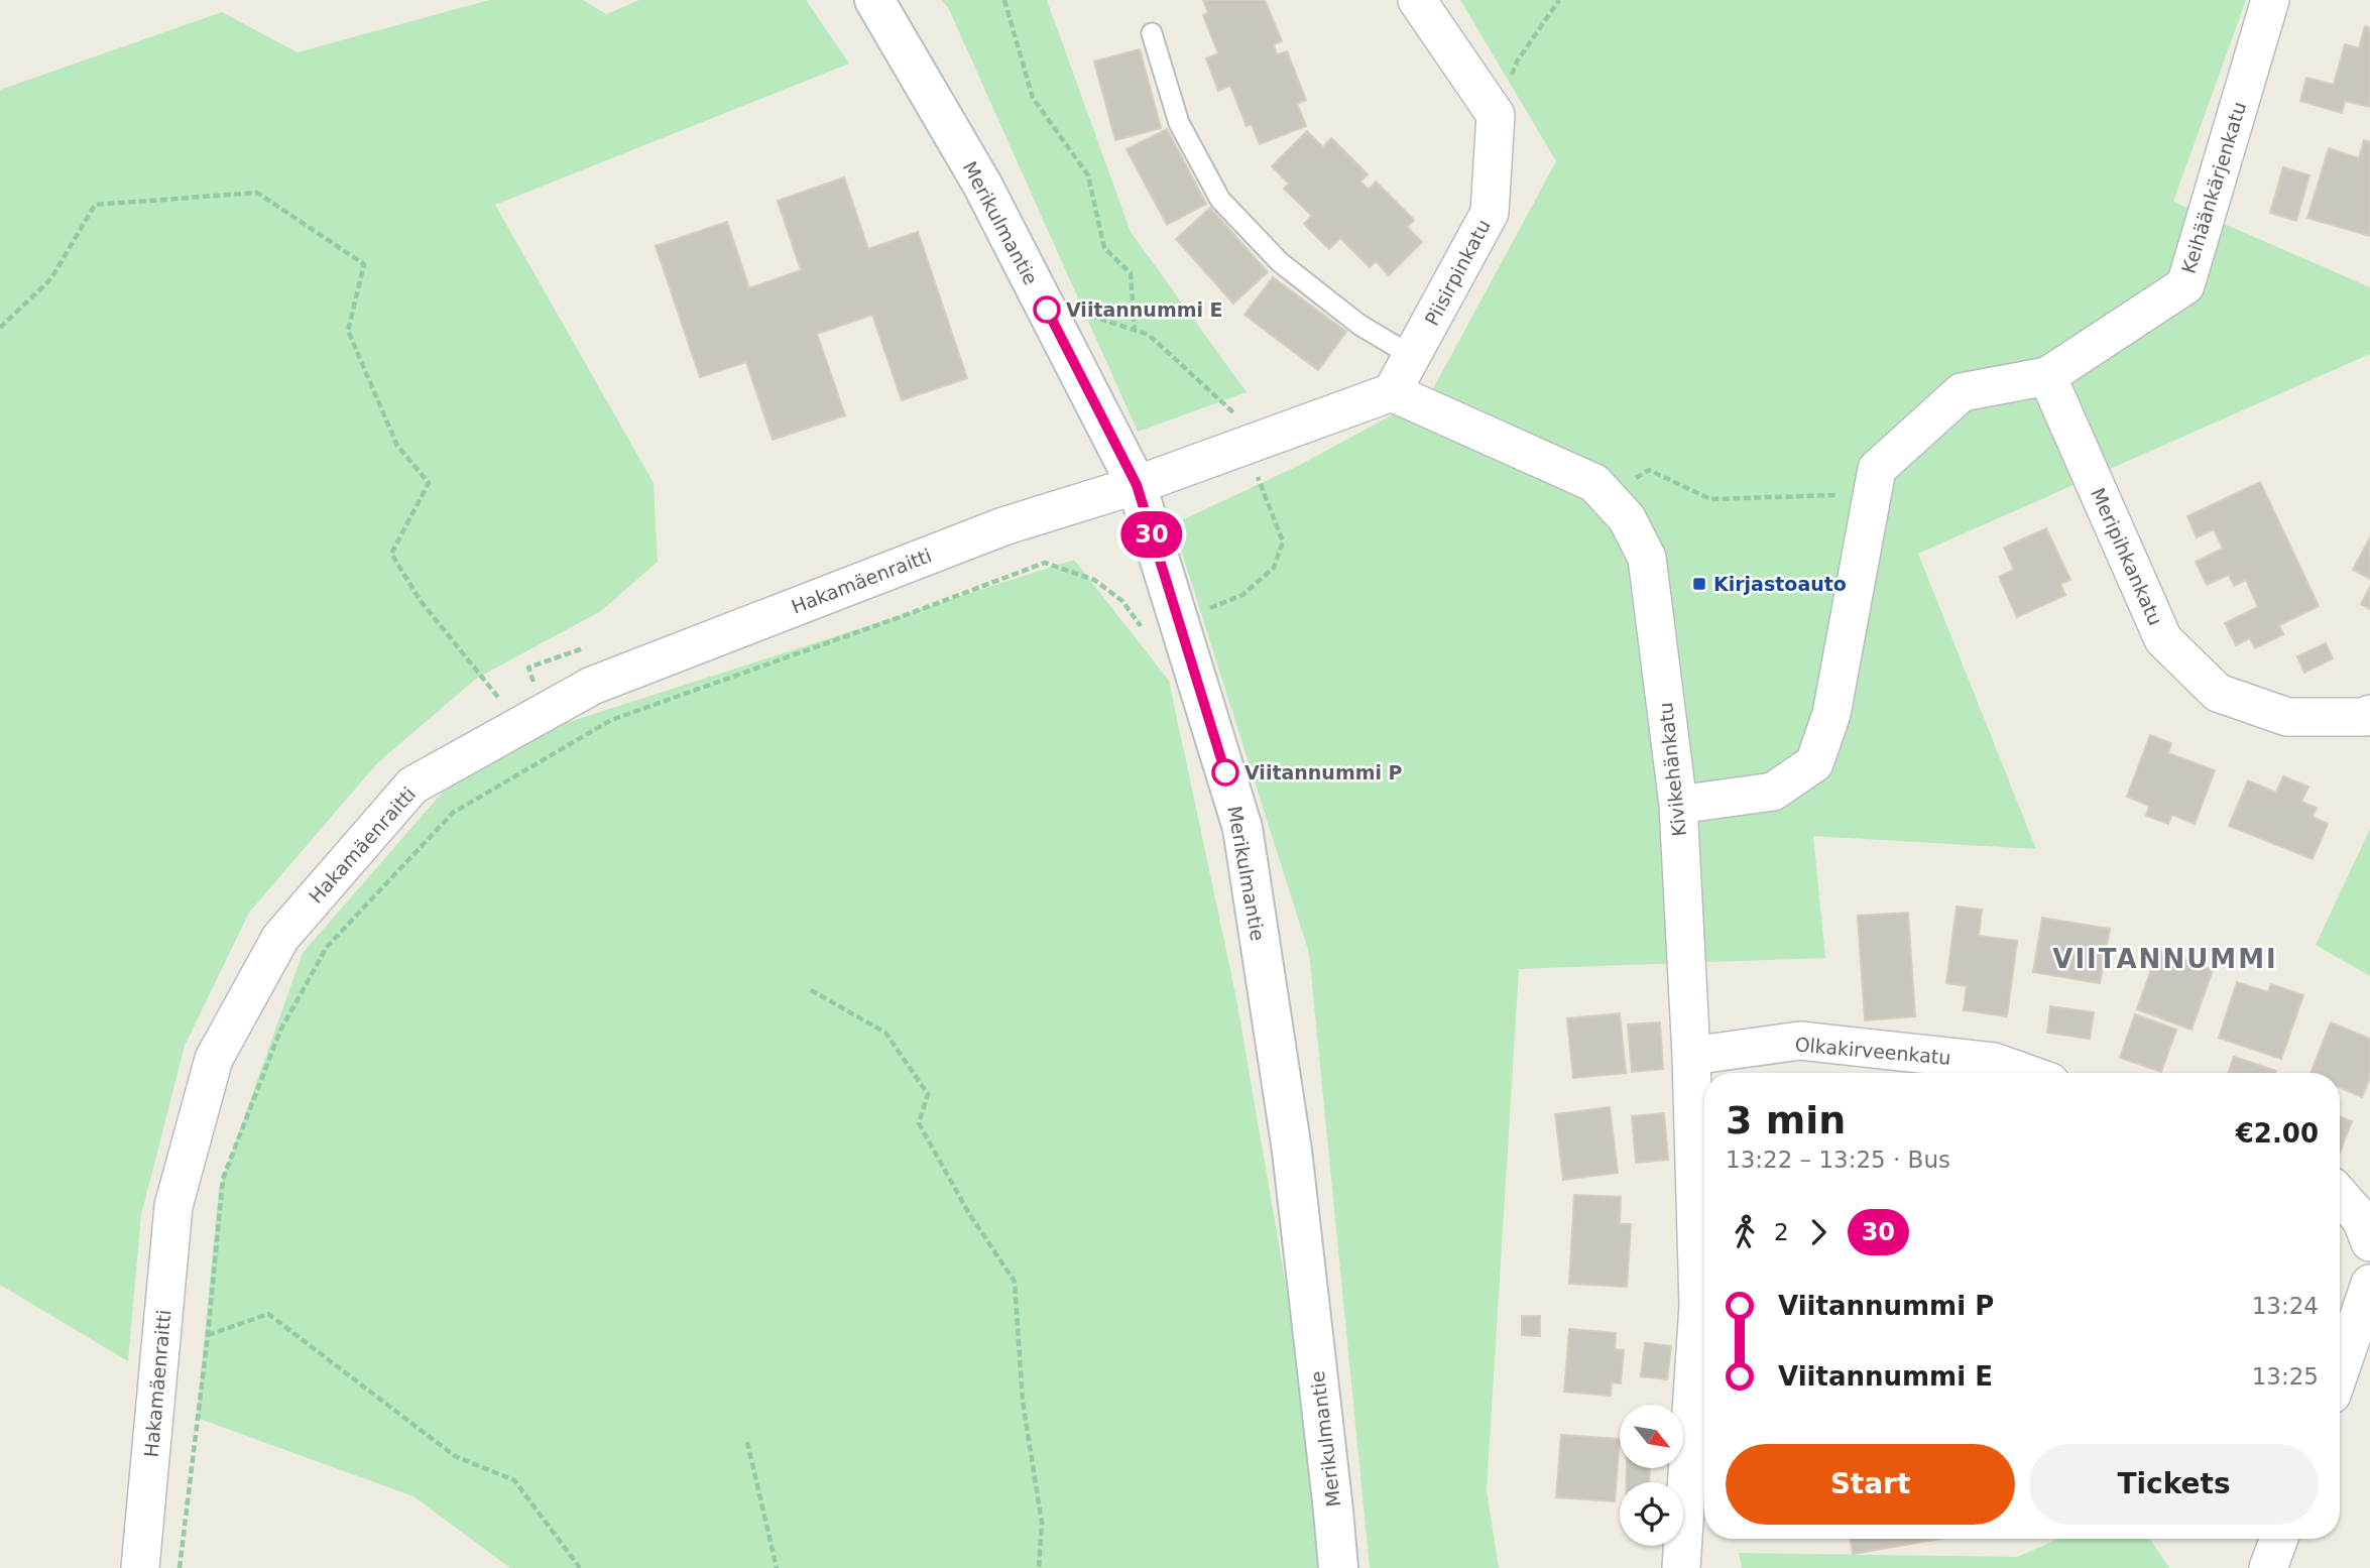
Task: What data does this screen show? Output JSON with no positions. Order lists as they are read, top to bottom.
{
  "streets": {
    "street": [
      "Keihäänkärjenkatu",
      "Merikulmantie",
      "Piisirpinkatu",
      "Meripihkankatu",
      "Hakamäenraitti",
      "Kivikehänkatu",
      "Olkakirveenkatu"
    ]
  },
  "crossings": [
    ["Keihäänkärjenkatu", "Meripihkankatu"],
    ["Keihäänkärjenkatu", "Kivikehänkatu"],
    ["Merikulmantie", "Hakamäenraitti"],
    ["Piisirpinkatu", "Kivikehänkatu"],
    ["Kivikehänkatu", "Olkakirveenkatu"]
  ],
  "districts": ["VIITANNUMMI"],
  "places": {
    "other": ["Viitannummi E", "Viitannummi P"],
    "transit": ["Kirjastoauto"]
  },
  "lines": ["bus line 30"],
  "north": "bottom right",
  "page": {
    "on_map": "30",
    "heading": ["3 min", "13:22 – 13:25 · Bus", "€2.00"],
    "legs": ["2", "30"],
    "list": [
      {
        "name": "Viitannummi P",
        "value": "13:24"
      },
      {
        "name": "Viitannummi E",
        "value": "13:25"
      }
    ],
    "buttons": ["Start", "Tickets"]
  }
}
